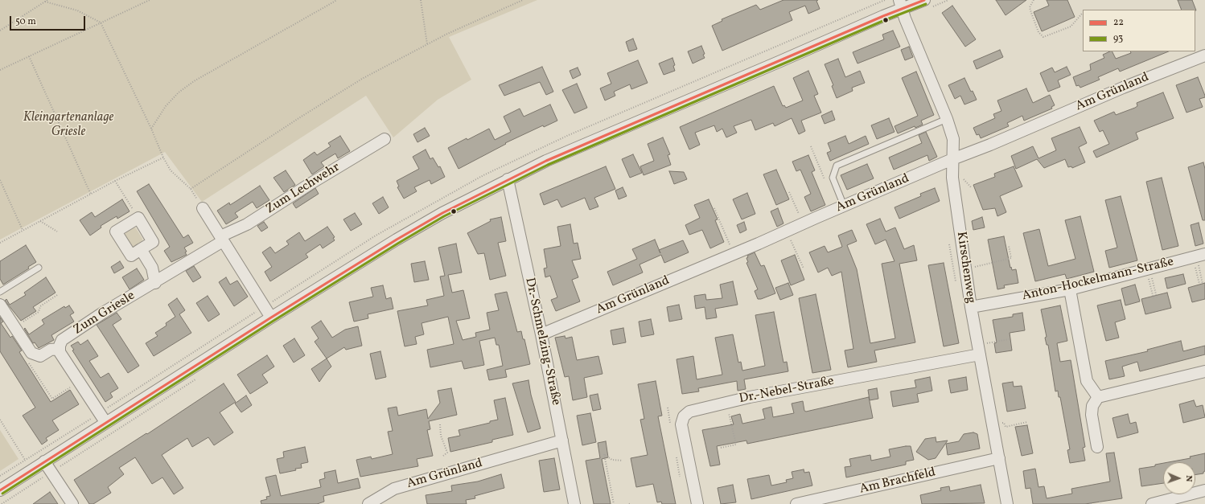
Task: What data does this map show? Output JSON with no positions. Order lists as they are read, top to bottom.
{
  "streets": {
    "street": [
      "Am Grünland",
      "Zum Lechwehr",
      "Kirschenweg",
      "Anton-Hockelmann-Straße",
      "Zum Griesle",
      "Dr.-Schmelzing-Straße",
      "Dr.-Nebel-Straße",
      "Am Brachfeld"
    ]
  },
  "crossings": [
    ["Am Grünland", "Kirschenweg"],
    ["Am Grünland", "Dr.-Schmelzing-Straße"],
    ["Zum Lechwehr", "Zum Griesle"],
    ["Kirschenweg", "Anton-Hockelmann-Straße"],
    ["Kirschenweg", "Dr.-Nebel-Straße"],
    ["Kirschenweg", "Am Brachfeld"]
  ],
  "parks": ["Kleingartenanlage Griesle"],
  "lines": ["transit line 22", "transit line 93"],
  "legend": ["22", "93"],
  "scale_bar": "50 m",
  "north": "right"
}
